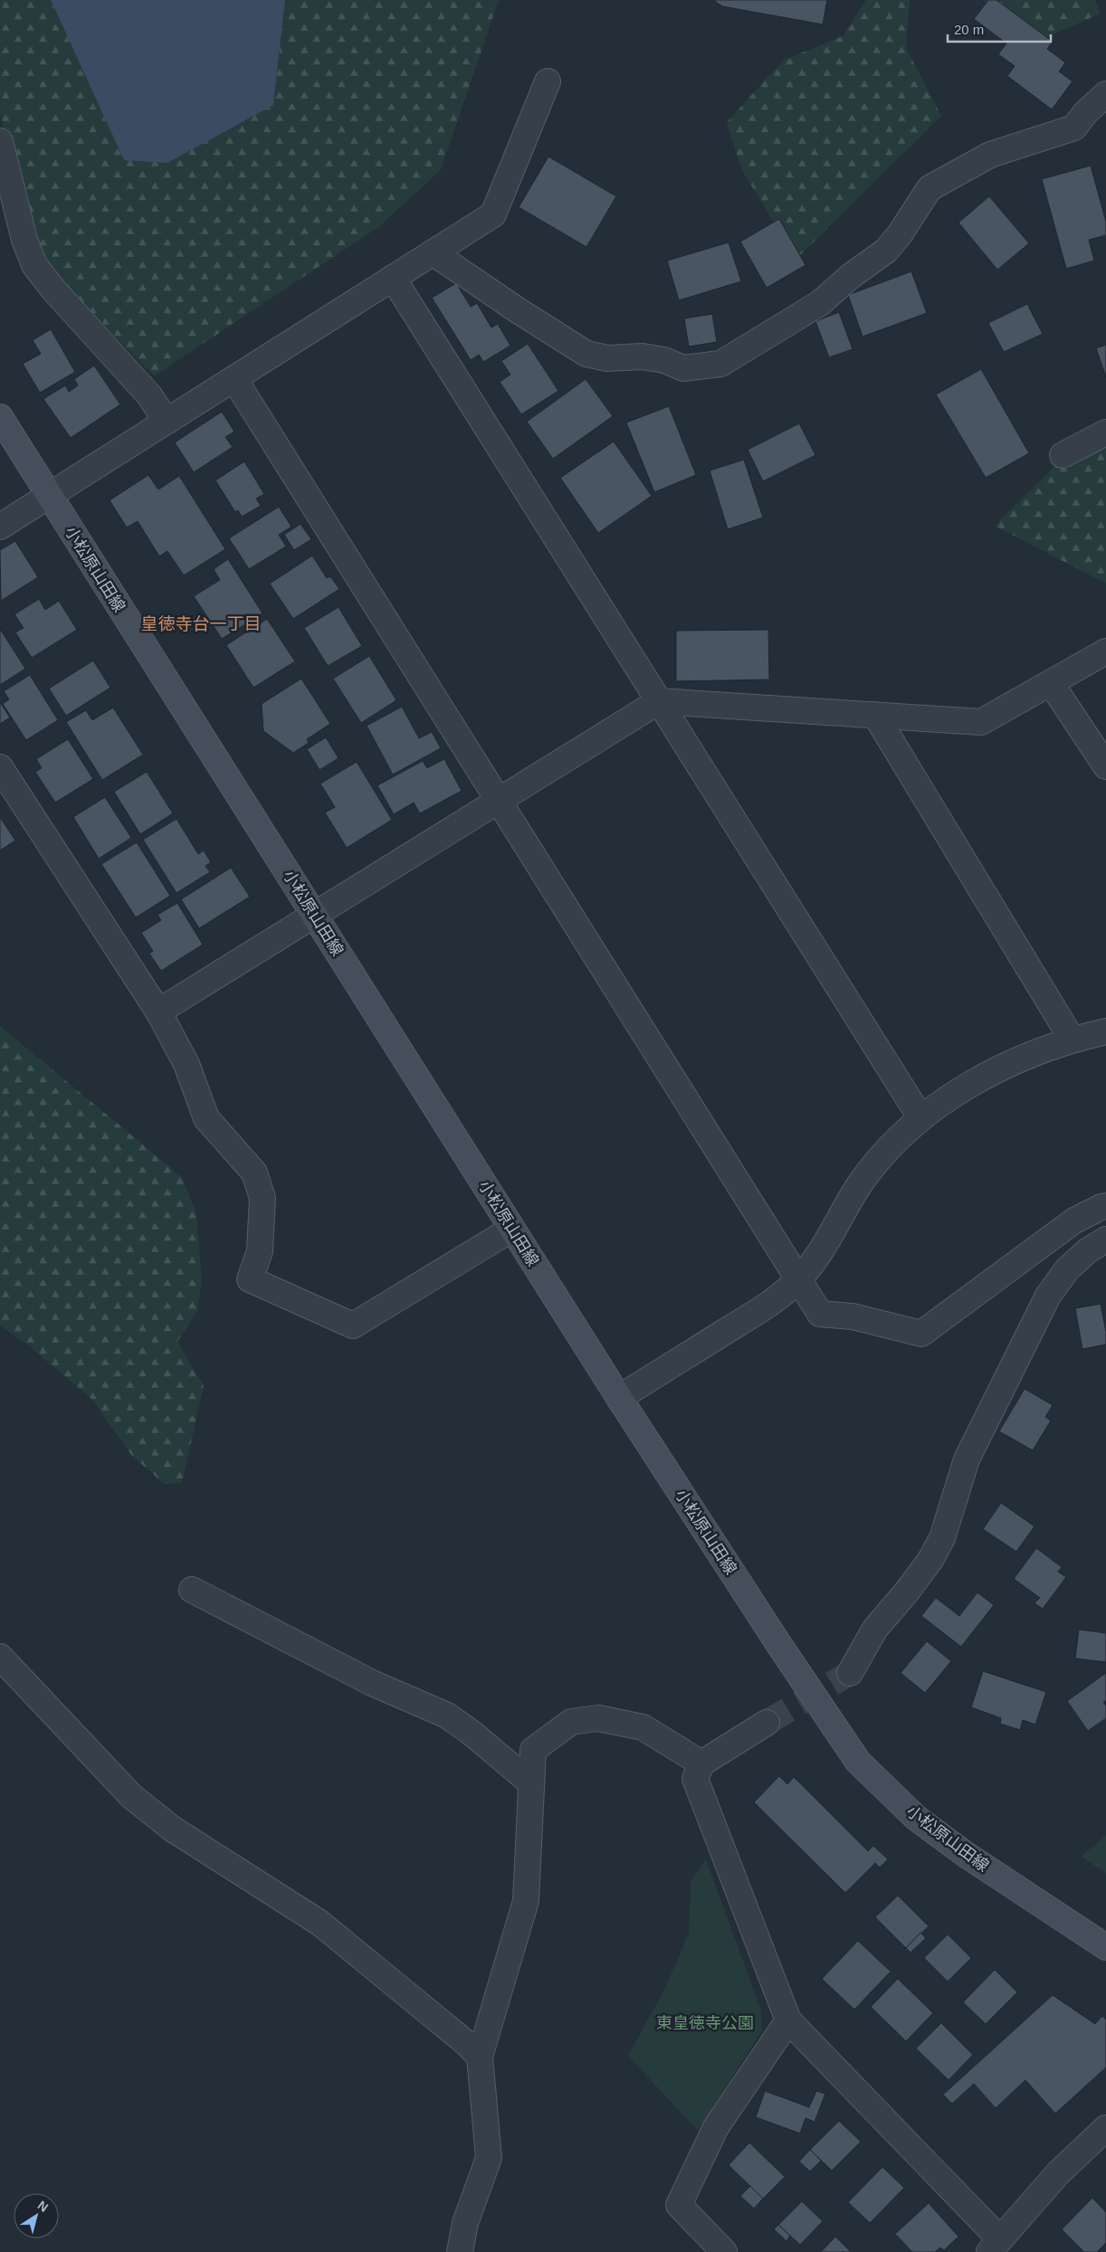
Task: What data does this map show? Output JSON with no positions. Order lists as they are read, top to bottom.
{
  "streets": {
    "street": ["小松原山田線"]
  },
  "districts": ["皇徳寺台一丁目"],
  "parks": ["東皇徳寺公園"],
  "scale_bar": "20 m",
  "north": "top right"
}
